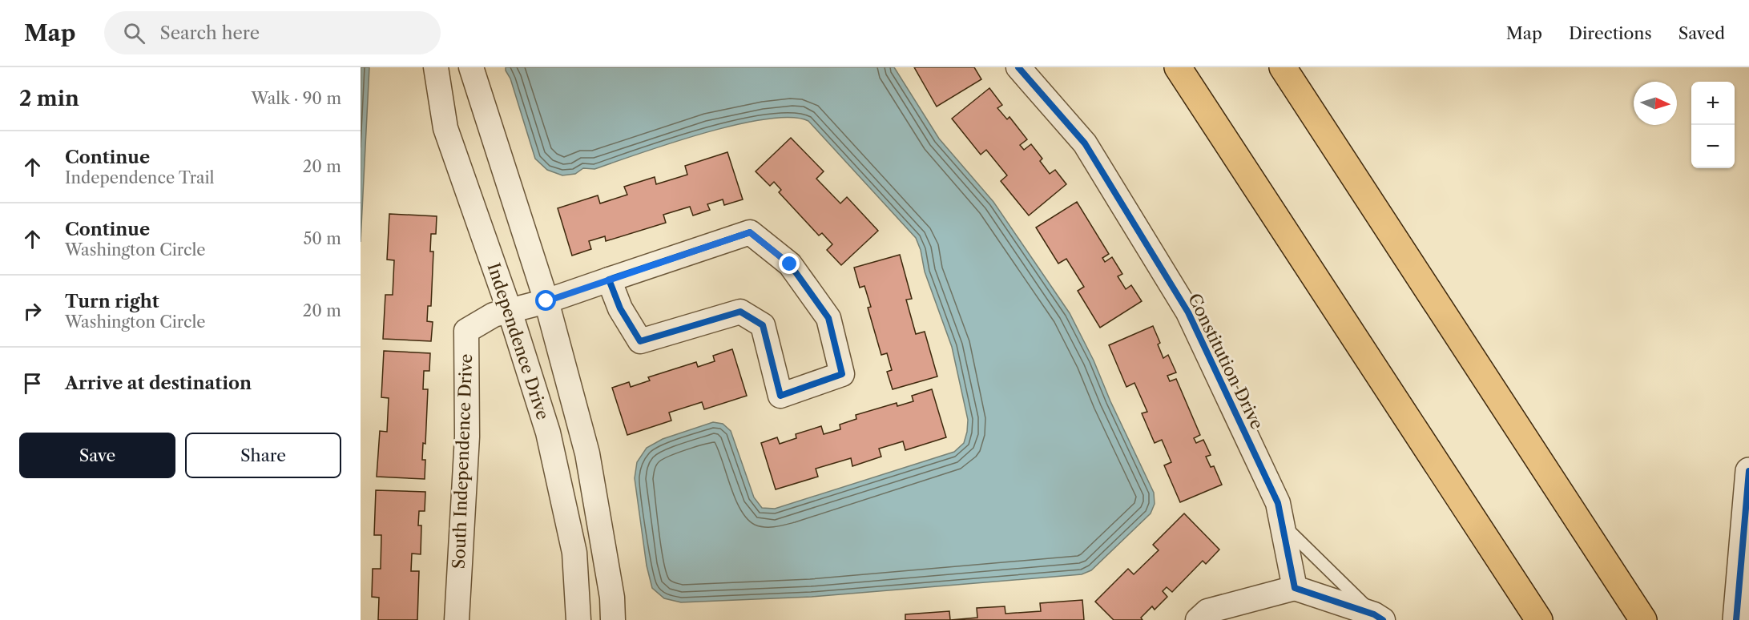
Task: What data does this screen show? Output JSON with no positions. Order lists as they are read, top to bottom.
{
  "streets": {
    "street": ["Independence Drive", "Constitution Drive", "South Independence Drive"]
  },
  "crossings": [
    ["Independence Drive", "South Independence Drive"]
  ],
  "north": "right",
  "page": {
    "header": "Map",
    "search": "Search here",
    "nav": ["Map", "Directions", "Saved"],
    "heading": ["2 min", "Walk · 90 m"],
    "map_buttons": ["+", "−"],
    "list": [
      ["Continue", "Independence Trail", "20 m"],
      ["Continue", "Washington Circle", "50 m"],
      ["Turn right", "Washington Circle", "20 m"],
      "Arrive at destination"
    ],
    "buttons": ["Save", "Share"]
  }
}
